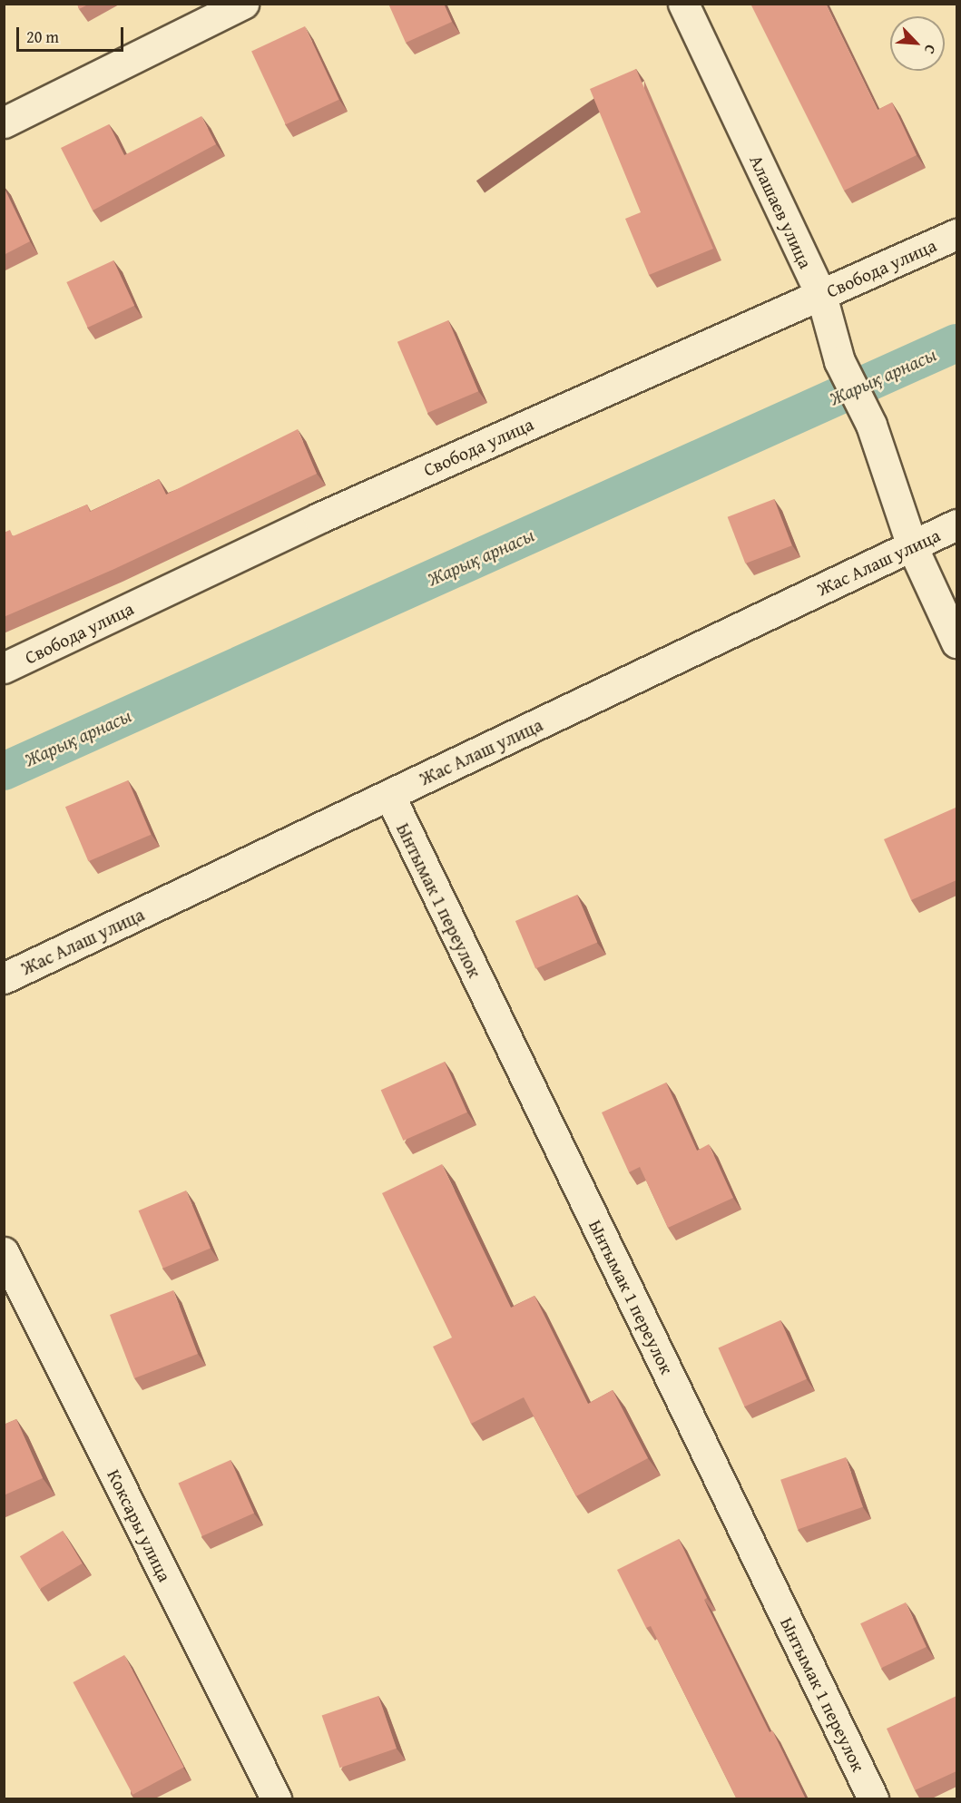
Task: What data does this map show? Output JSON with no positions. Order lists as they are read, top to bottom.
{
  "streets": {
    "street": [
      "Алашаев улица",
      "Свобода улица",
      "Жас Алаш улица",
      "Ынтымак 1 переулок",
      "Коксары улица"
    ]
  },
  "crossings": [
    ["Алашаев улица", "Свобода улица"],
    ["Алашаев улица", "Жас Алаш улица"],
    ["Жас Алаш улица", "Ынтымак 1 переулок"]
  ],
  "water": ["Жарық арнасы"],
  "scale_bar": "20 m",
  "north": "bottom right"
}
